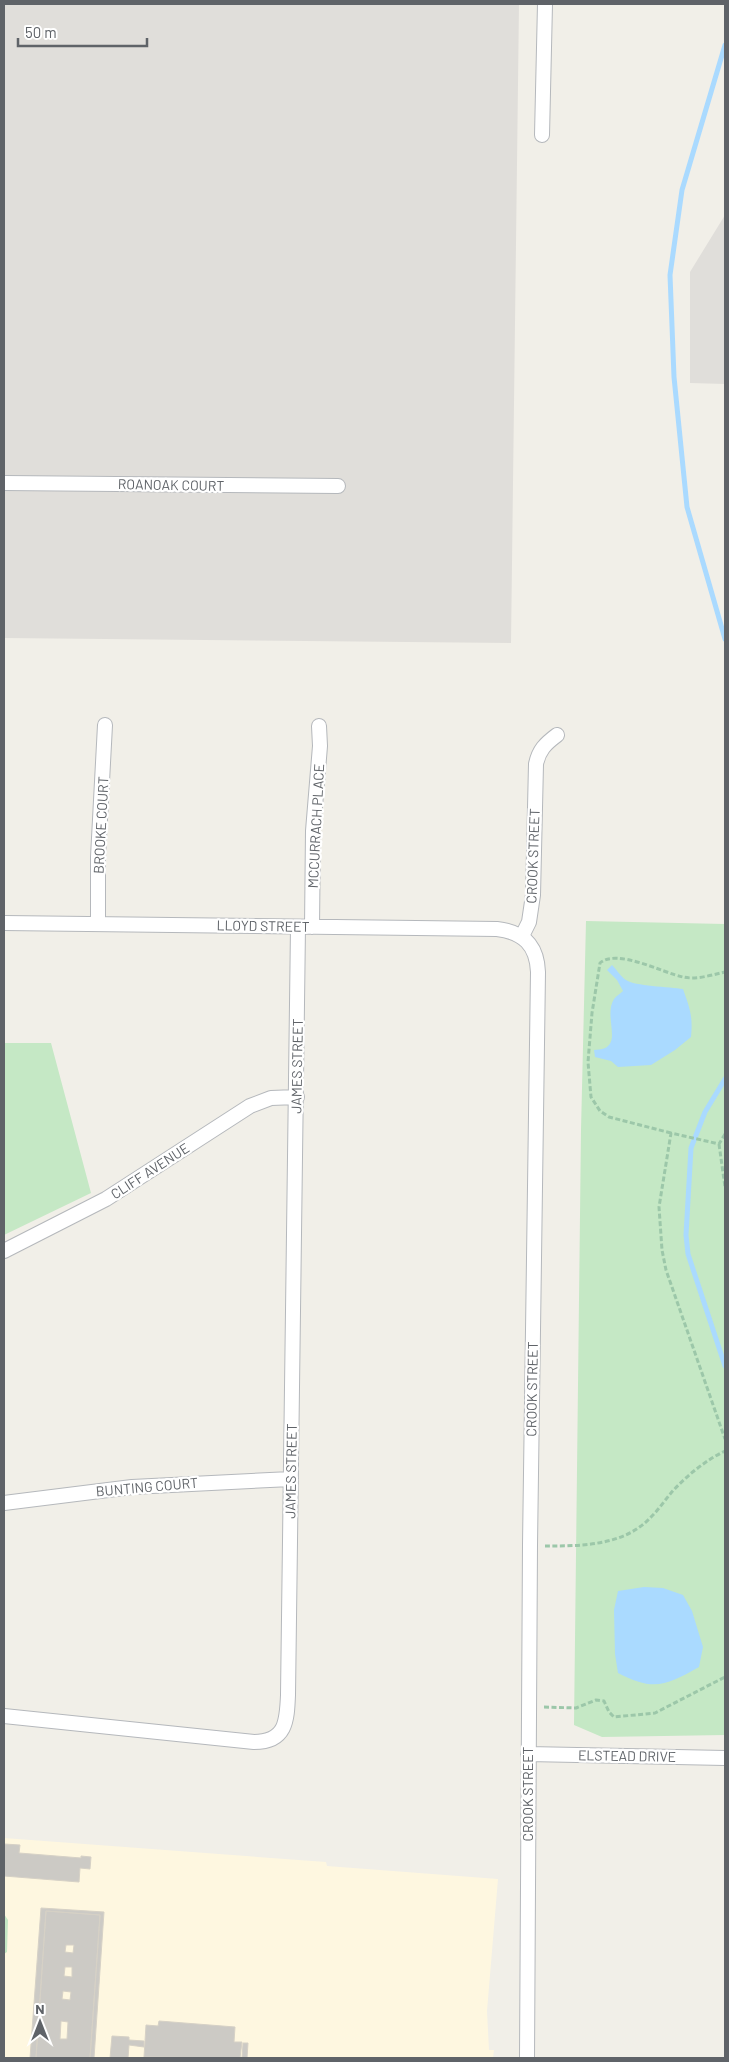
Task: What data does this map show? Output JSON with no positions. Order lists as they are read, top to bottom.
{
  "streets": {
    "street": [
      "ROANOAK COURT",
      "BROOKE COURT",
      "MCCURRACH PLACE",
      "CROOK STREET",
      "LLOYD STREET",
      "JAMES STREET",
      "CLIFF AVENUE",
      "BUNTING COURT",
      "ELSTEAD DRIVE"
    ]
  },
  "crossings": [
    ["BROOKE COURT", "LLOYD STREET"],
    ["MCCURRACH PLACE", "LLOYD STREET"],
    ["MCCURRACH PLACE", "JAMES STREET"],
    ["CROOK STREET", "LLOYD STREET"],
    ["CROOK STREET", "ELSTEAD DRIVE"],
    ["LLOYD STREET", "JAMES STREET"],
    ["JAMES STREET", "CLIFF AVENUE"],
    ["JAMES STREET", "BUNTING COURT"]
  ],
  "scale_bar": "50 m",
  "north": "top"
}
